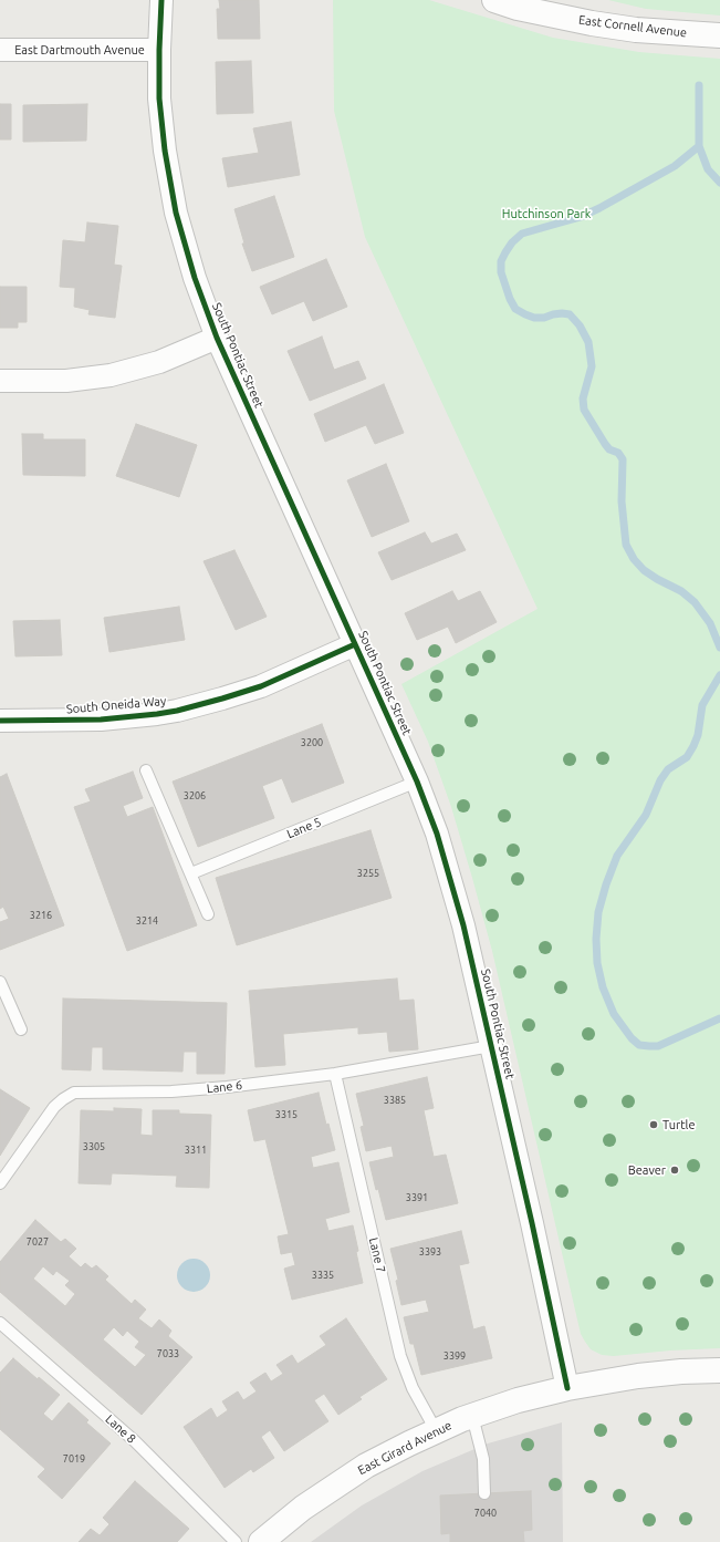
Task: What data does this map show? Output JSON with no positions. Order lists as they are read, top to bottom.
{
  "streets": {
    "street": [
      "East Cornell Avenue",
      "East Dartmouth Avenue",
      "South Pontiac Street",
      "South Oneida Way",
      "East Girard Avenue"
    ],
    "lane": [
      "Lane 5",
      "Lane 6",
      "Lane 7",
      "Lane 8"
    ]
  },
  "crossings": [
    ["East Dartmouth Avenue", "South Pontiac Street"],
    ["South Pontiac Street", "South Oneida Way"],
    ["South Pontiac Street", "Lane 5"],
    ["South Pontiac Street", "Lane 6"],
    ["South Pontiac Street", "East Girard Avenue"],
    ["Lane 6", "Lane 7"],
    ["Lane 7", "East Girard Avenue"]
  ],
  "parks": ["Hutchinson Park"],
  "places": ["Turtle", "Beaver"],
  "house_numbers": [
    "3200",
    "3206",
    "3255",
    "3216",
    "3214",
    "3385",
    "3315",
    "3305",
    "3311",
    "3391",
    "7027",
    "3393",
    "3335",
    "7033",
    "3399",
    "7019",
    "7040"
  ]
}
